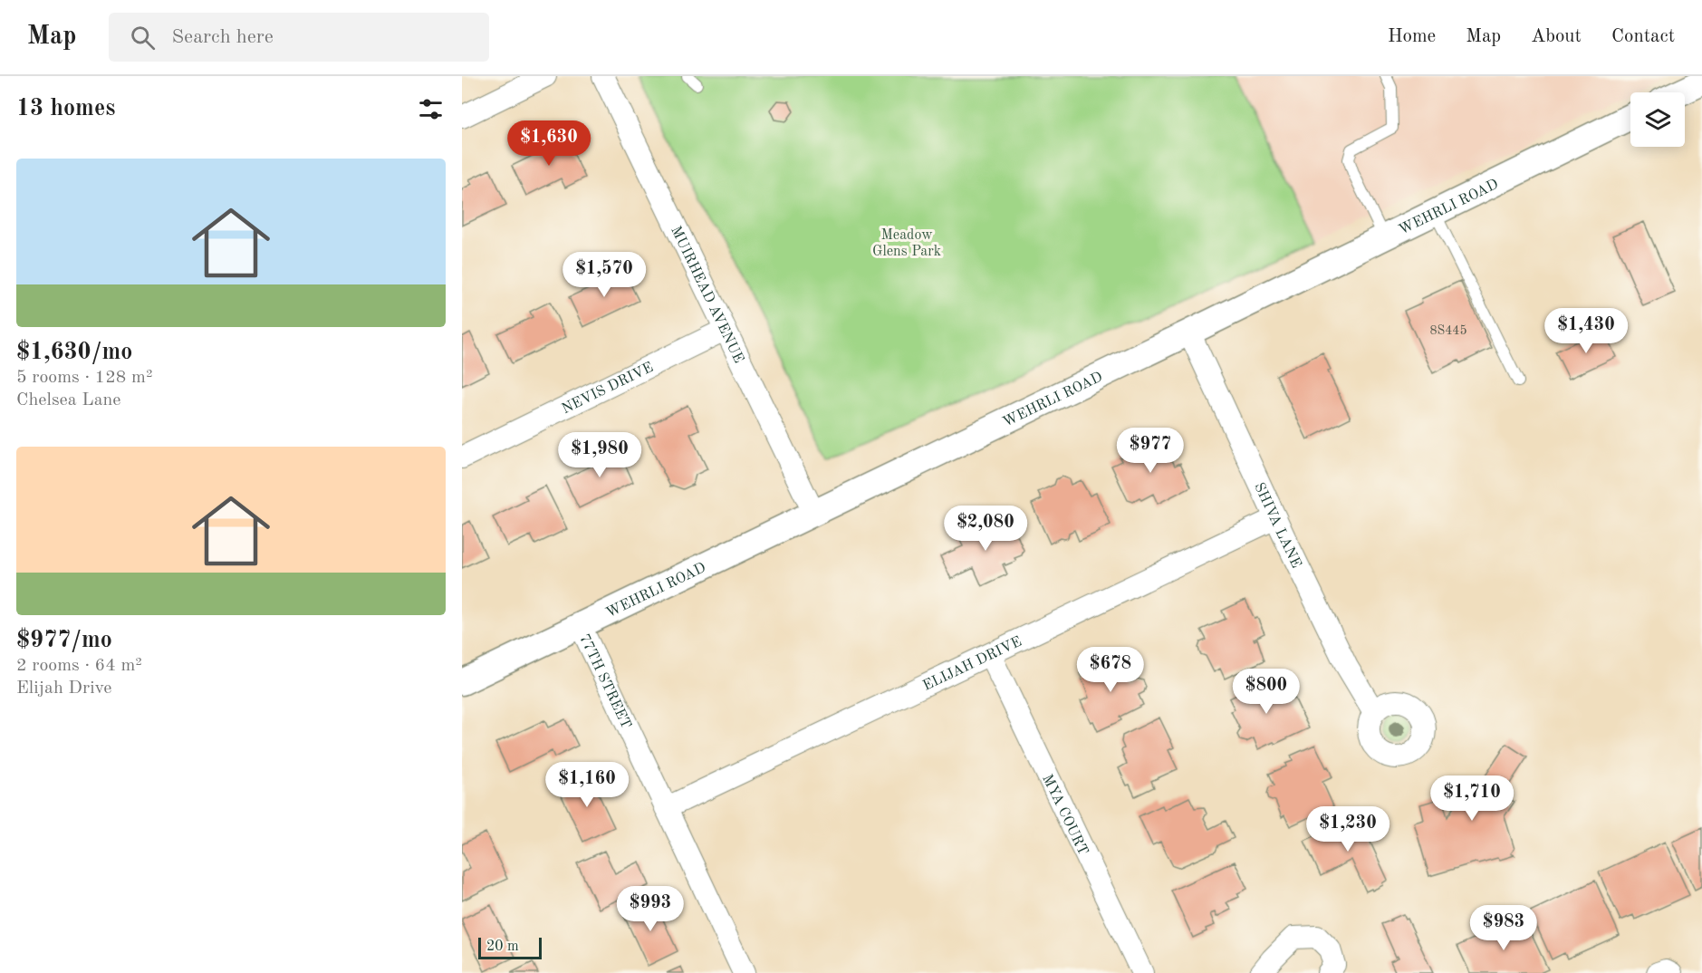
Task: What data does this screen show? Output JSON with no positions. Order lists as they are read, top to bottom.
{
  "streets": {
    "street": [
      "WEHRLI ROAD",
      "MUIRHEAD AVENUE",
      "NEVIS DRIVE",
      "SHIVA LANE",
      "ELIJAH DRIVE",
      "77TH STREET",
      "MYA COURT"
    ]
  },
  "crossings": [
    ["WEHRLI ROAD", "MUIRHEAD AVENUE"],
    ["WEHRLI ROAD", "SHIVA LANE"],
    ["WEHRLI ROAD", "77TH STREET"],
    ["MUIRHEAD AVENUE", "NEVIS DRIVE"],
    ["SHIVA LANE", "ELIJAH DRIVE"],
    ["ELIJAH DRIVE", "77TH STREET"],
    ["ELIJAH DRIVE", "MYA COURT"]
  ],
  "parks": ["Meadow Glens Park"],
  "house_numbers": ["8S445"],
  "scale_bar": "20 m",
  "page": {
    "header": "Map",
    "search": "Search here",
    "nav": [
      "Home",
      "Map",
      "About",
      "Contact"
    ],
    "heading": "13 homes",
    "price": [
      "$1,630",
      "$1,570",
      "$1,430",
      "$977",
      "$1,980",
      "$2,080",
      "$678",
      "$800",
      "$1,160",
      "$1,710",
      "$1,230",
      "$993",
      "$983"
    ],
    "list": [
      {
        "name": "$1,630/mo",
        "note": "5 rooms · 128 m² · Chelsea Lane"
      },
      {
        "name": "$977/mo",
        "note": "2 rooms · 64 m² · Elijah Drive"
      }
    ],
    "scale": "20 m"
  }
}
